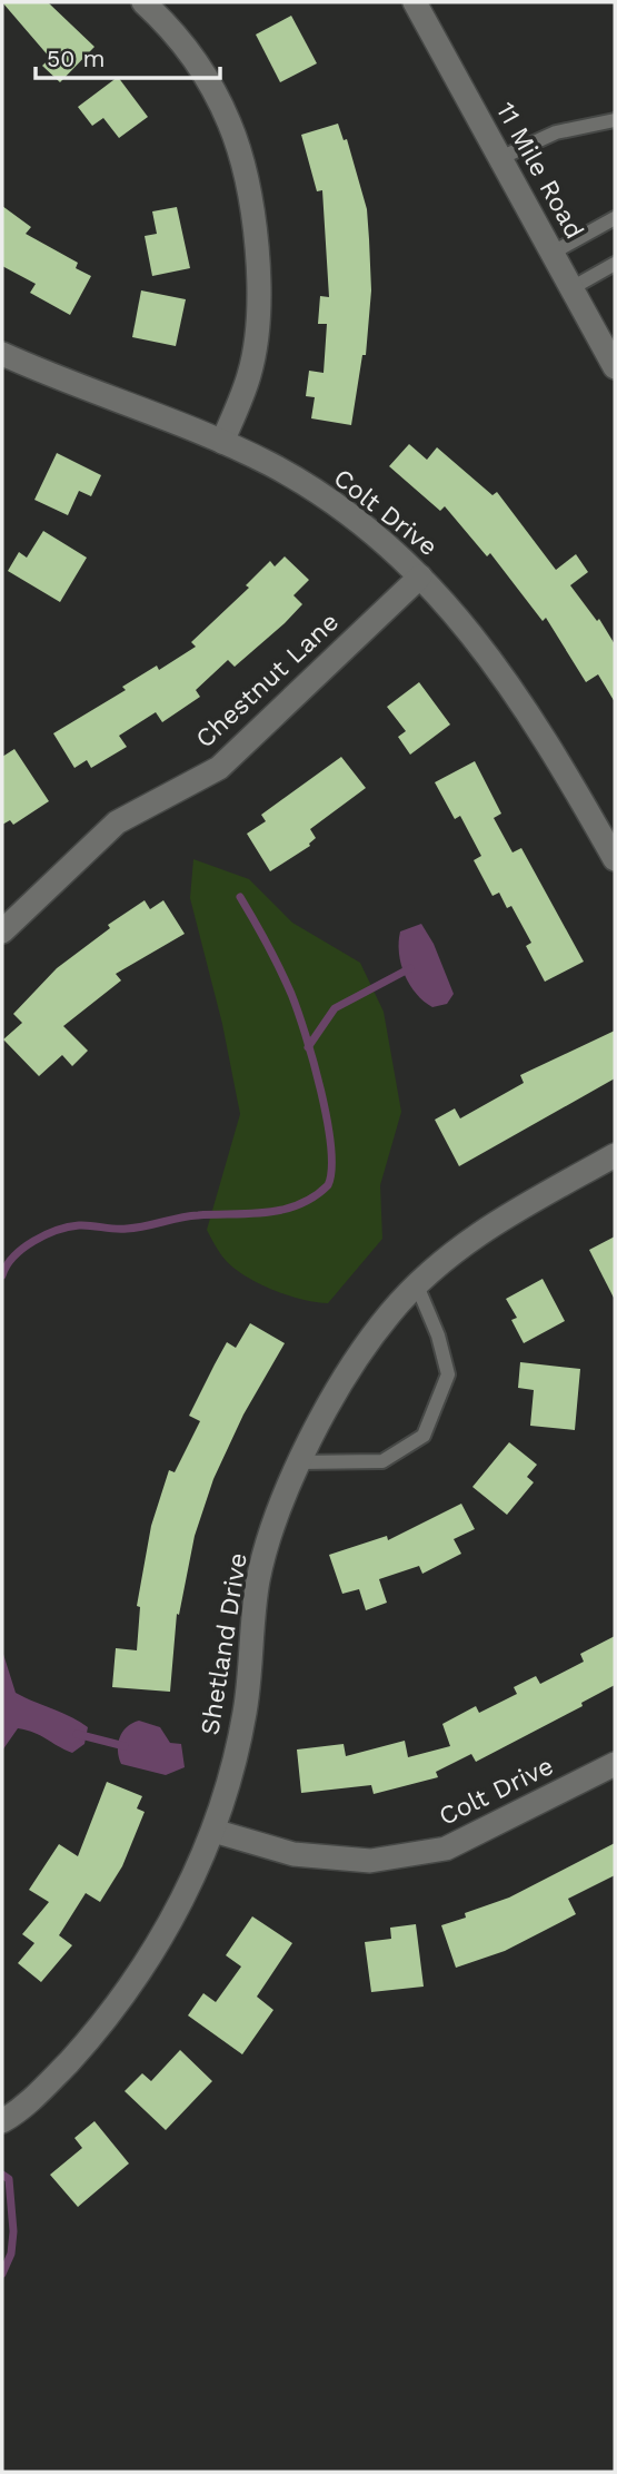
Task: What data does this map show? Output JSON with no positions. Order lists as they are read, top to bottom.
{
  "streets": {
    "street": [
      "11 Mile Road",
      "Colt Drive",
      "Chestnut Lane",
      "Shetland Drive"
    ]
  },
  "crossings": [
    ["Colt Drive", "Chestnut Lane"],
    ["Colt Drive", "Shetland Drive"]
  ],
  "scale_bar": "50 m"
}
